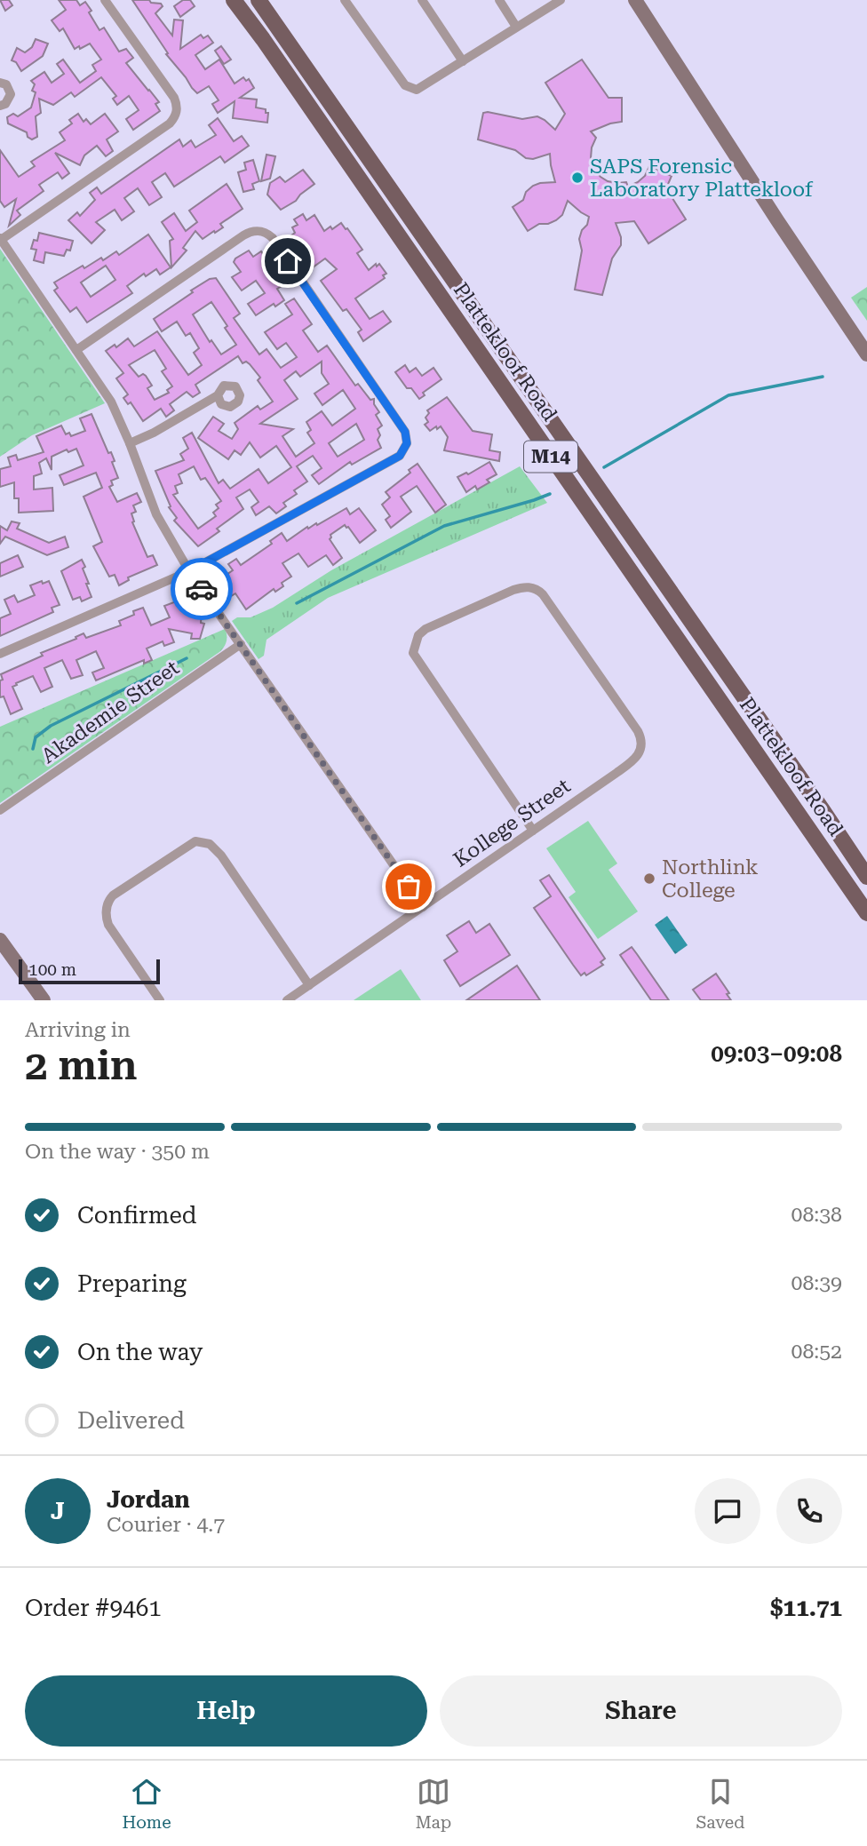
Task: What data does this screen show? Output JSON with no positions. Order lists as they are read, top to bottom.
{
  "streets": {
    "main road": ["Plattekloof Road", "M14"],
    "street": ["Akademie Street", "Kollege Street"]
  },
  "places": ["SAPS Forensic Laboratory Plattekloof", "Northlink College"],
  "scale_bar": "100 m",
  "page": {
    "scale": "100 m",
    "heading": ["2 min", "Arriving in", "09:03–09:08"],
    "panel": [
      "Jordan",
      "Courier · 4.7",
      "Order #9461",
      "$11.71"
    ],
    "bar": "On the way · 350 m",
    "list": [
      ["Confirmed", "08:38"],
      ["Preparing", "08:39"],
      ["On the way", "08:52"],
      "Delivered"
    ],
    "round": "J",
    "buttons": ["Help", "Share"],
    "tabs": ["Home", "Map", "Saved"]
  }
}
